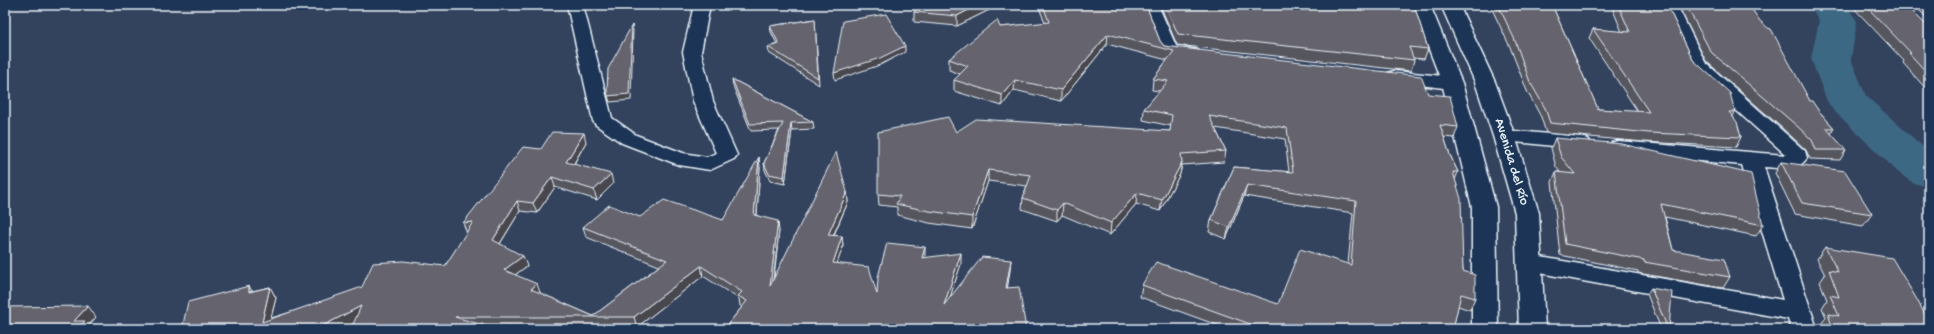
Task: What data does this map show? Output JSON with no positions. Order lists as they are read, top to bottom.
{
  "streets": {
    "main road": ["Avenida del Río"]
  }
}
